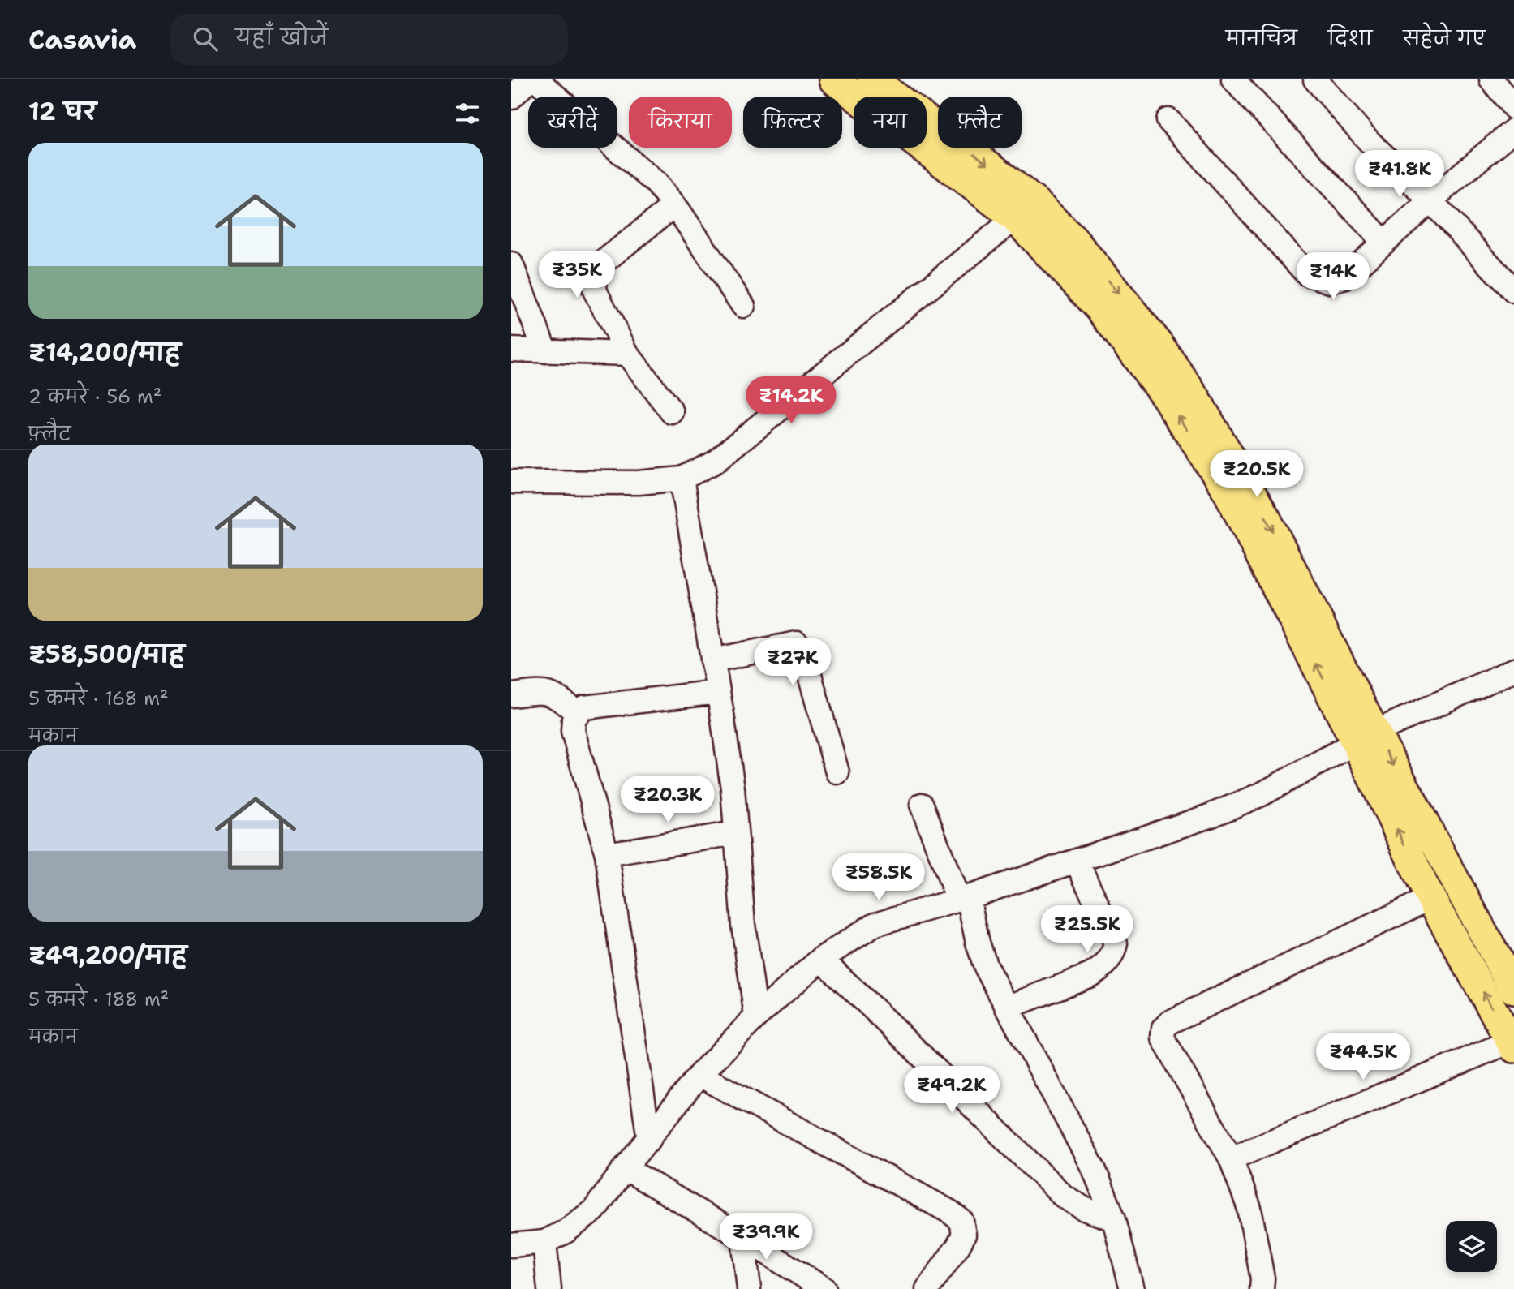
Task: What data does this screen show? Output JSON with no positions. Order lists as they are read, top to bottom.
{
  "page": {
    "header": "Casavia",
    "search": "यहाँ खोजें",
    "nav": ["मानचित्र", "दिशा", "सहेजे गए"],
    "heading": "12 घर",
    "chip": [
      "खरीदें",
      "किराया",
      "फ़िल्टर",
      "नया",
      "फ़्लैट"
    ],
    "list": [
      {
        "name": "₹14,200/माह",
        "note": "2 कमरे · 56 m² · फ़्लैट"
      },
      {
        "name": "₹58,500/माह",
        "note": "5 कमरे · 168 m² · मकान"
      },
      {
        "name": "₹49,200/माह",
        "note": "5 कमरे · 188 m² · मकान"
      }
    ],
    "price": [
      "₹41.8K",
      "₹35K",
      "₹14K",
      "₹14.2K",
      "₹20.5K",
      "₹27K",
      "₹20.3K",
      "₹58.5K",
      "₹25.5K",
      "₹44.5K",
      "₹49.2K",
      "₹39.9K"
    ]
  }
}
